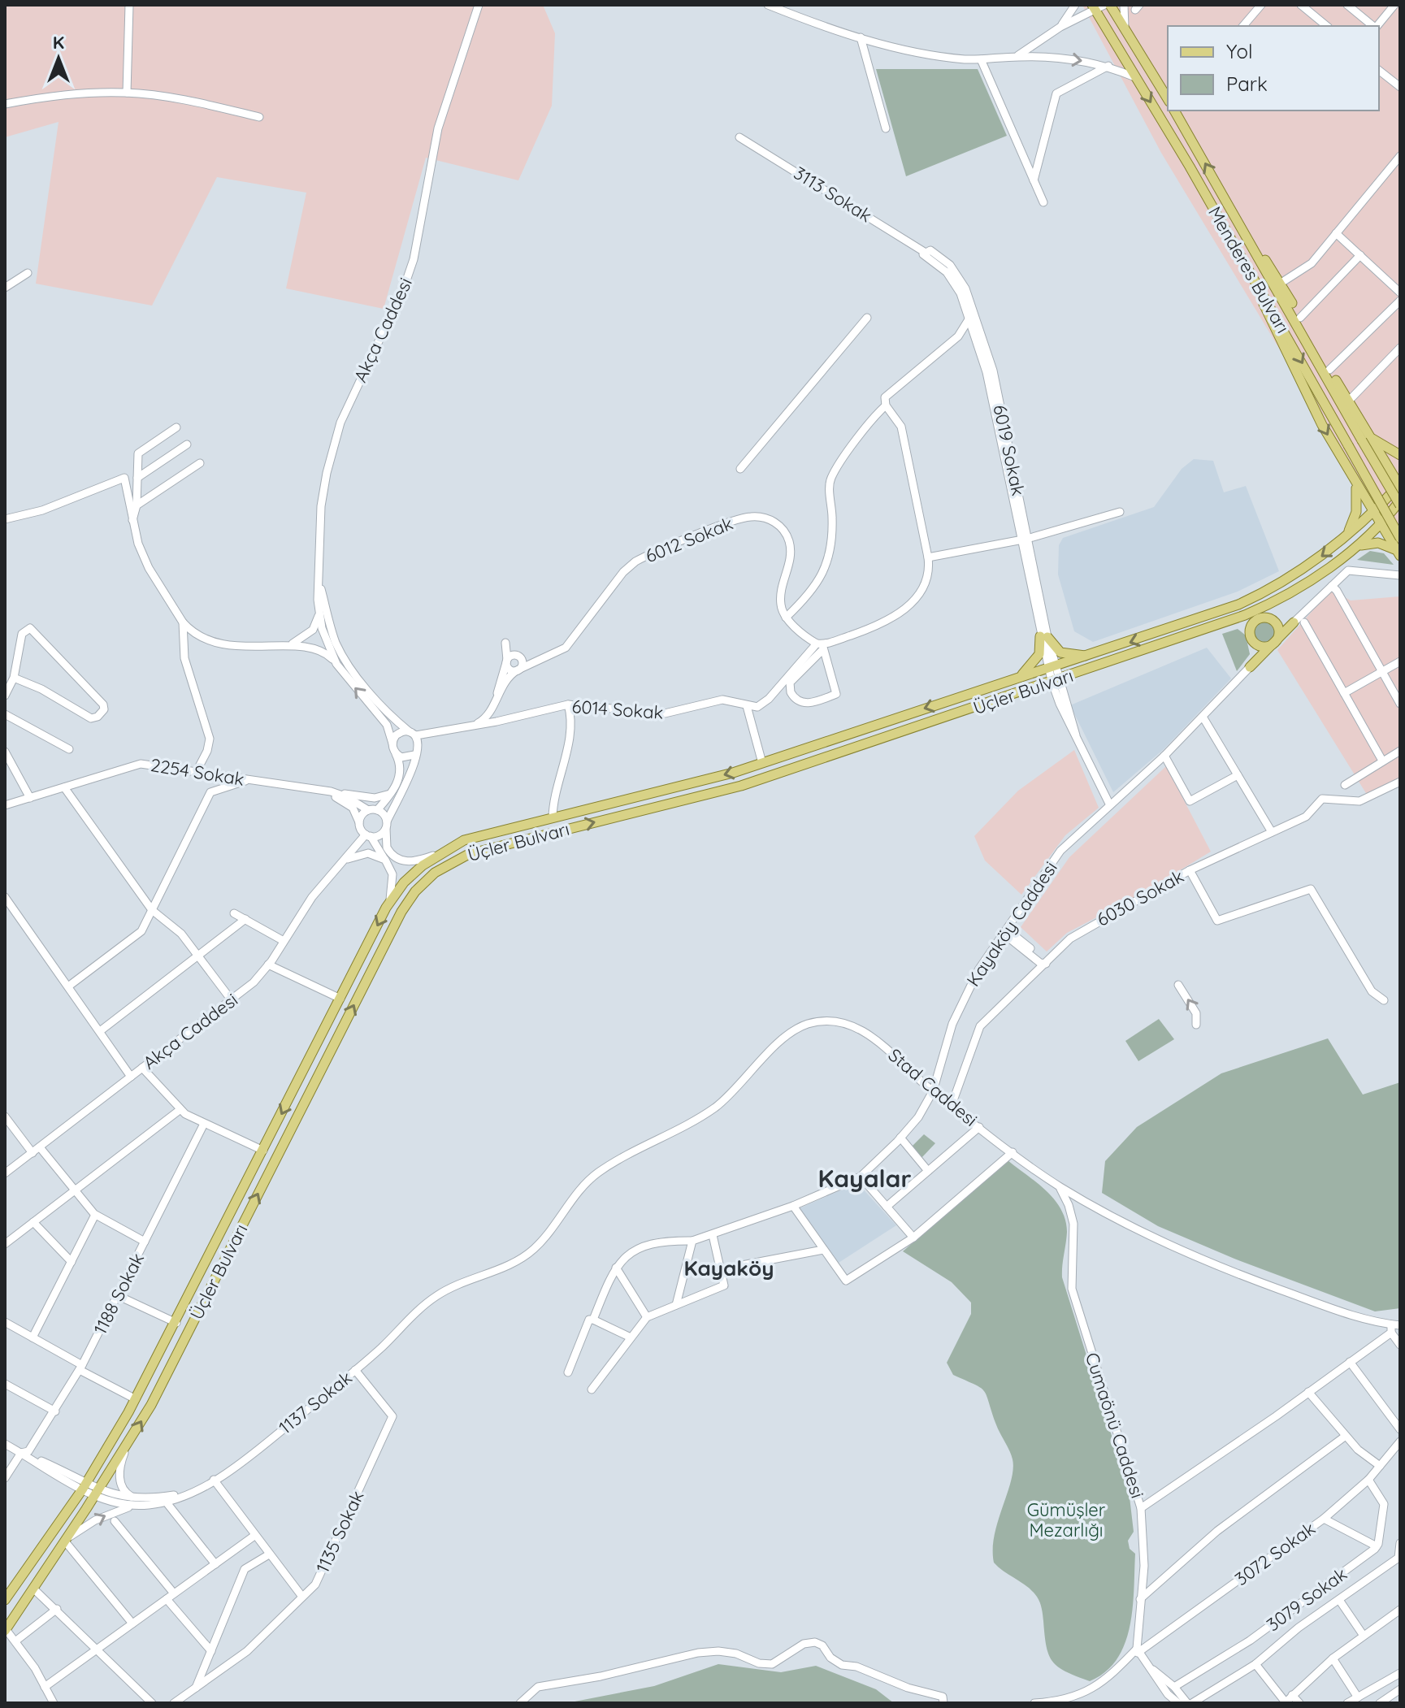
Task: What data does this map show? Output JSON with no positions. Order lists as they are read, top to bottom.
{
  "streets": {
    "main road": ["Menderes Bulvarı", "Üçler Bulvarı"],
    "street": [
      "3113 Sokak",
      "Akça Caddesi",
      "6019 Sokak",
      "6012 Sokak",
      "6014 Sokak",
      "2254 Sokak",
      "6030 Sokak",
      "Kayaköy Caddesi",
      "Stad Caddesi",
      "1188 Sokak",
      "1137 Sokak",
      "Cumaönü Caddesi",
      "1135 Sokak",
      "3072 Sokak",
      "3079 Sokak"
    ]
  },
  "crossings": [
    ["3113 Sokak", "6019 Sokak"],
    ["Akça Caddesi", "6014 Sokak"],
    ["Akça Caddesi", "2254 Sokak"],
    ["6019 Sokak", "Üçler Bulvarı"],
    ["6019 Sokak", "Kayaköy Caddesi"],
    ["6012 Sokak", "6014 Sokak"],
    ["Üçler Bulvarı", "1137 Sokak"],
    ["6030 Sokak", "Stad Caddesi"],
    ["Kayaköy Caddesi", "Stad Caddesi"],
    ["Stad Caddesi", "1137 Sokak"],
    ["Stad Caddesi", "Cumaönü Caddesi"],
    ["1137 Sokak", "1135 Sokak"],
    ["Cumaönü Caddesi", "3072 Sokak"]
  ],
  "districts": ["Kayalar", "Kayaköy"],
  "parks": ["Gümüşler Mezarlığı"],
  "legend": ["Yol", "Park"],
  "north": "top"
}
